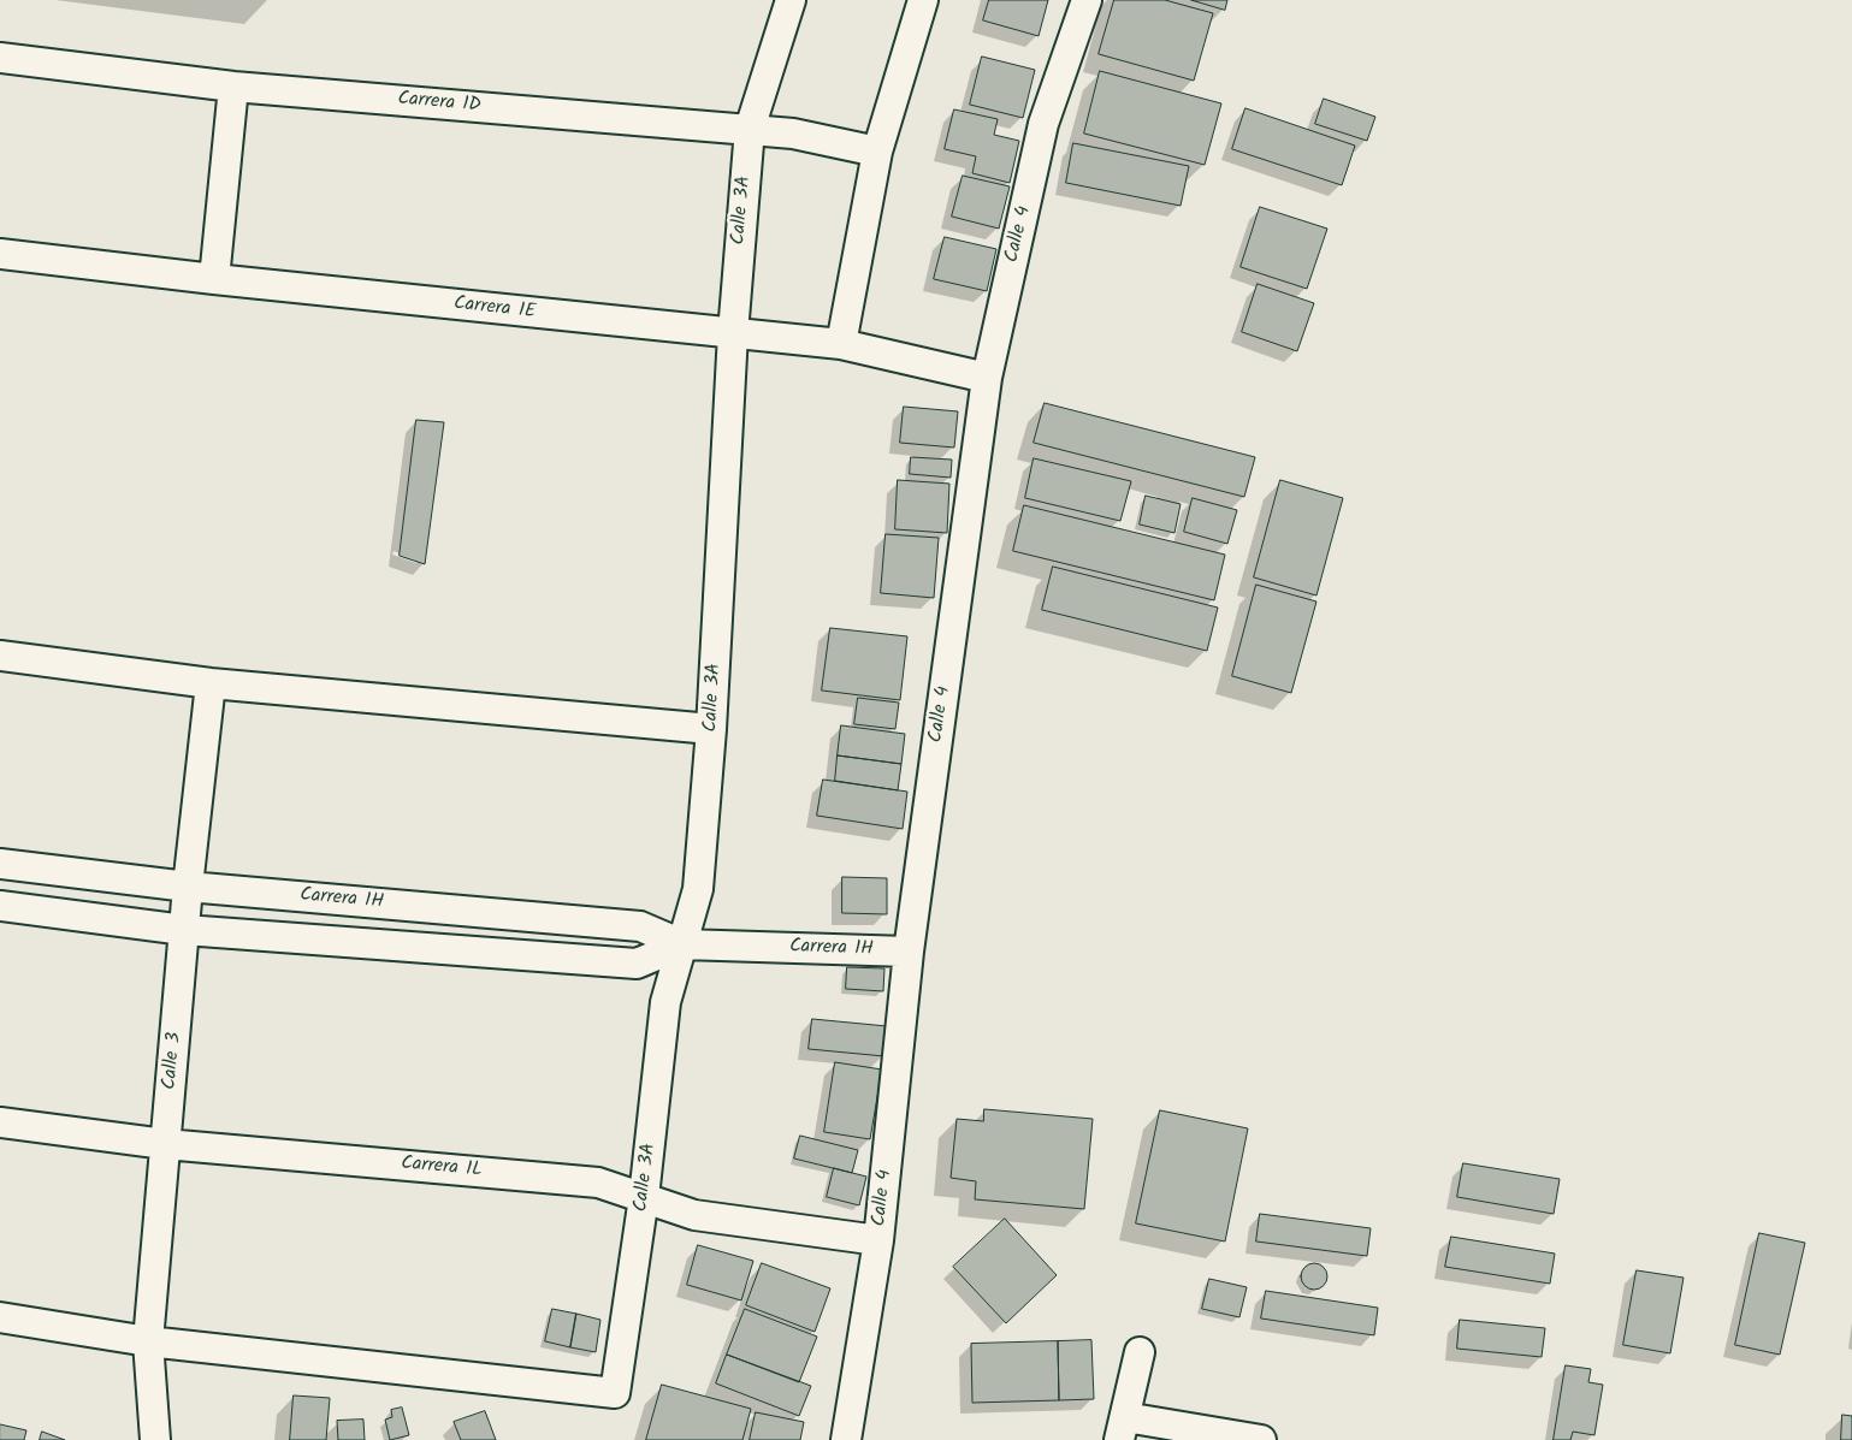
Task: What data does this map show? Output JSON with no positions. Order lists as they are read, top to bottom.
{
  "streets": {
    "street": [
      "Carrera 1D",
      "Calle 3A",
      "Calle 4",
      "Carrera 1E",
      "Carrera 1H",
      "Calle 3",
      "Carrera 1L"
    ]
  },
  "crossings": [
    ["Carrera 1D", "Calle 3A"],
    ["Calle 3A", "Carrera 1E"],
    ["Calle 3A", "Carrera 1H"],
    ["Calle 3A", "Calle 3"],
    ["Calle 3A", "Carrera 1L"],
    ["Calle 4", "Carrera 1E"],
    ["Calle 4", "Carrera 1H"],
    ["Calle 4", "Carrera 1L"],
    ["Carrera 1H", "Calle 3"],
    ["Calle 3", "Carrera 1L"]
  ]
}
